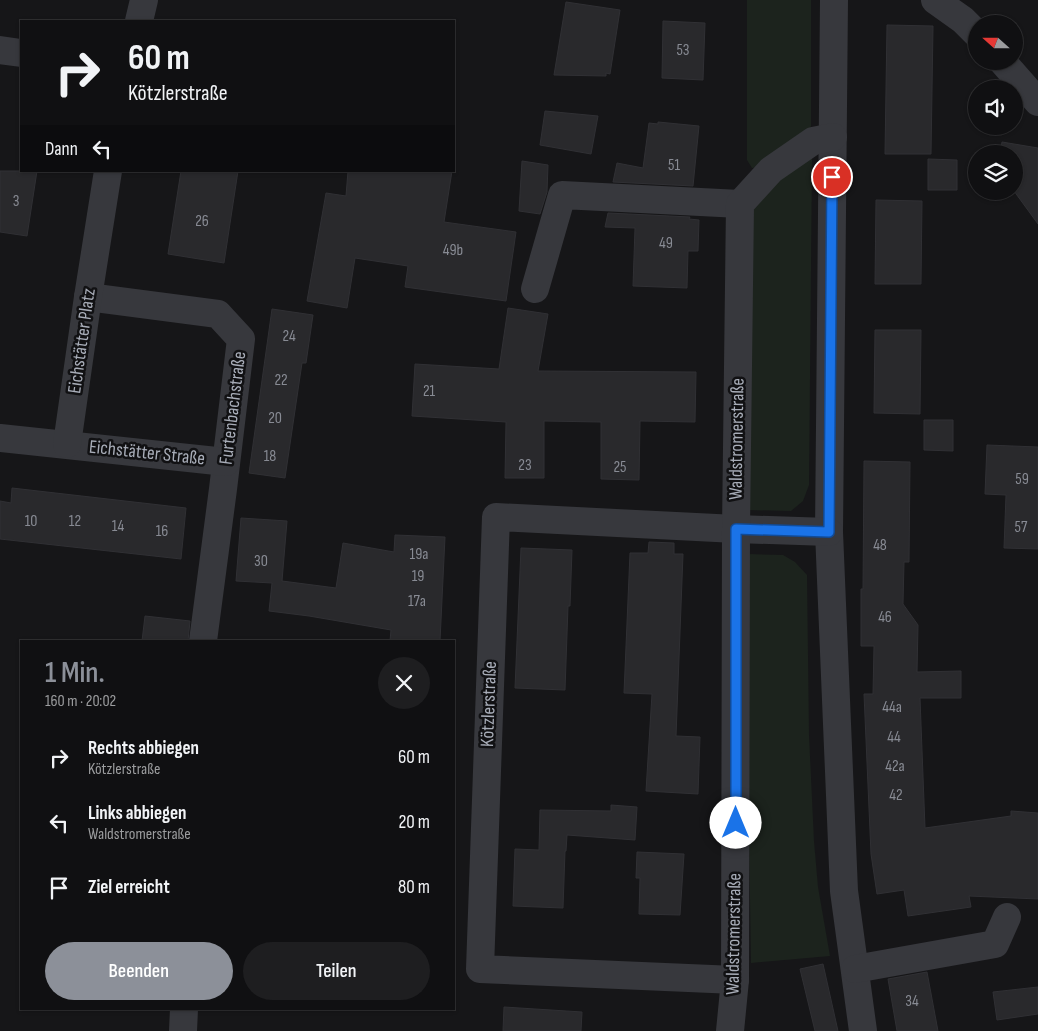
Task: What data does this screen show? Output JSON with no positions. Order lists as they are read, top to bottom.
{
  "streets": {
    "street": [
      "Eichstätter Platz",
      "Furtenbachstraße",
      "Waldstromerstraße",
      "Eichstätter Straße",
      "Kötzlerstraße"
    ]
  },
  "crossings": [
    ["Eichstätter Platz", "Furtenbachstraße"],
    ["Eichstätter Platz", "Eichstätter Straße"],
    ["Furtenbachstraße", "Eichstätter Straße"],
    ["Waldstromerstraße", "Kötzlerstraße"]
  ],
  "house_numbers": [
    "53",
    "51",
    "3",
    "26",
    "49",
    "49b",
    "24",
    "22",
    "21",
    "20",
    "18",
    "23",
    "25",
    "59",
    "10",
    "12",
    "14",
    "57",
    "16",
    "48",
    "19a",
    "30",
    "19",
    "17a",
    "46",
    "44a",
    "44",
    "42a",
    "42",
    "34"
  ],
  "north": "left",
  "page": {
    "turn": ["60 m", "Kötzlerstraße"],
    "then": "Dann",
    "heading": ["1 Min.", "160 m · 20:02"],
    "list": [
      {
        "name": "Rechts abbiegen",
        "note": "Kötzlerstraße",
        "value": "60 m"
      },
      {
        "name": "Links abbiegen",
        "note": "Waldstromerstraße",
        "value": "20 m"
      },
      {
        "name": "Ziel erreicht",
        "value": "80 m"
      }
    ],
    "buttons": ["Beenden", "Teilen"]
  }
}
